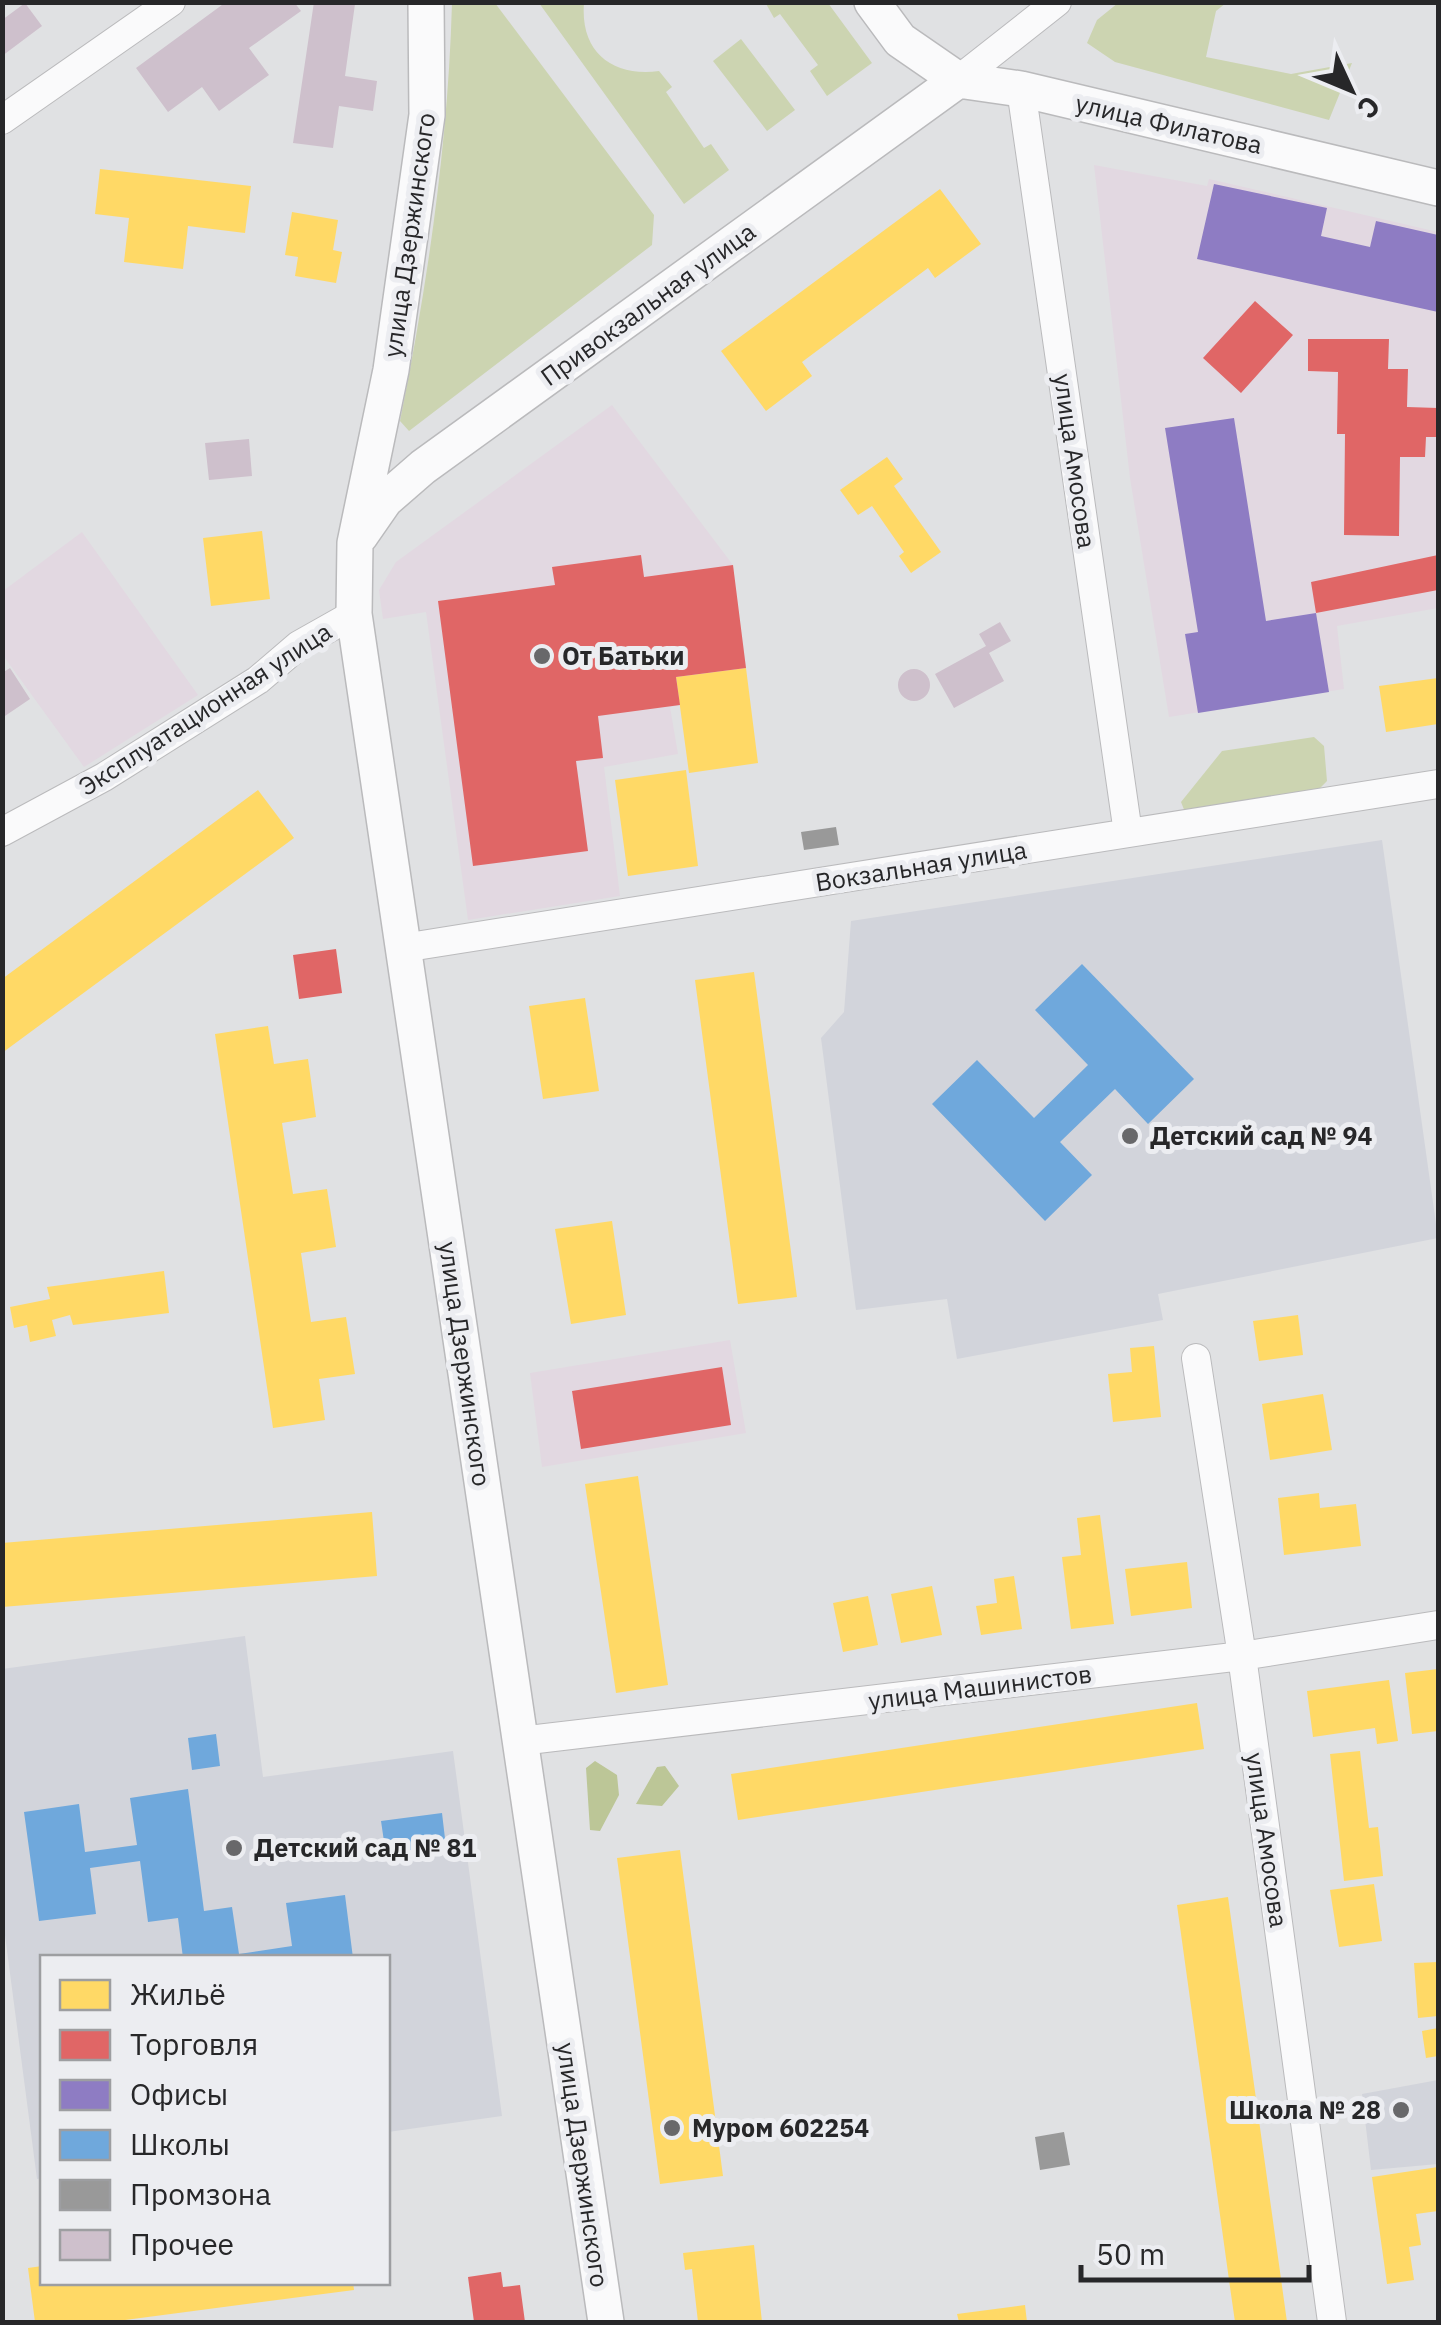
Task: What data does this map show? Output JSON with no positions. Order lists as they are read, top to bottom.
{
  "streets": {
    "street": [
      "улица Филатова",
      "улица Дзержинского",
      "Привокзальная улица",
      "улица Амосова",
      "Эксплуатационная улица",
      "Вокзальная улица",
      "улица Машинистов"
    ]
  },
  "crossings": [
    ["улица Филатова", "Привокзальная улица"],
    ["улица Филатова", "улица Амосова"],
    ["улица Дзержинского", "Привокзальная улица"],
    ["улица Дзержинского", "Эксплуатационная улица"],
    ["улица Дзержинского", "Вокзальная улица"],
    ["улица Дзержинского", "улица Машинистов"],
    ["улица Амосова", "Вокзальная улица"],
    ["улица Амосова", "улица Машинистов"]
  ],
  "places": [
    "От Батьки",
    "Детский сад № 94",
    "Детский сад № 81",
    "Школа № 28",
    "Муром 602254"
  ],
  "legend": [
    "Жильё",
    "Торговля",
    "Офисы",
    "Школы",
    "Промзона",
    "Прочее"
  ],
  "scale_bar": "50 m",
  "north": "bottom right"
}
